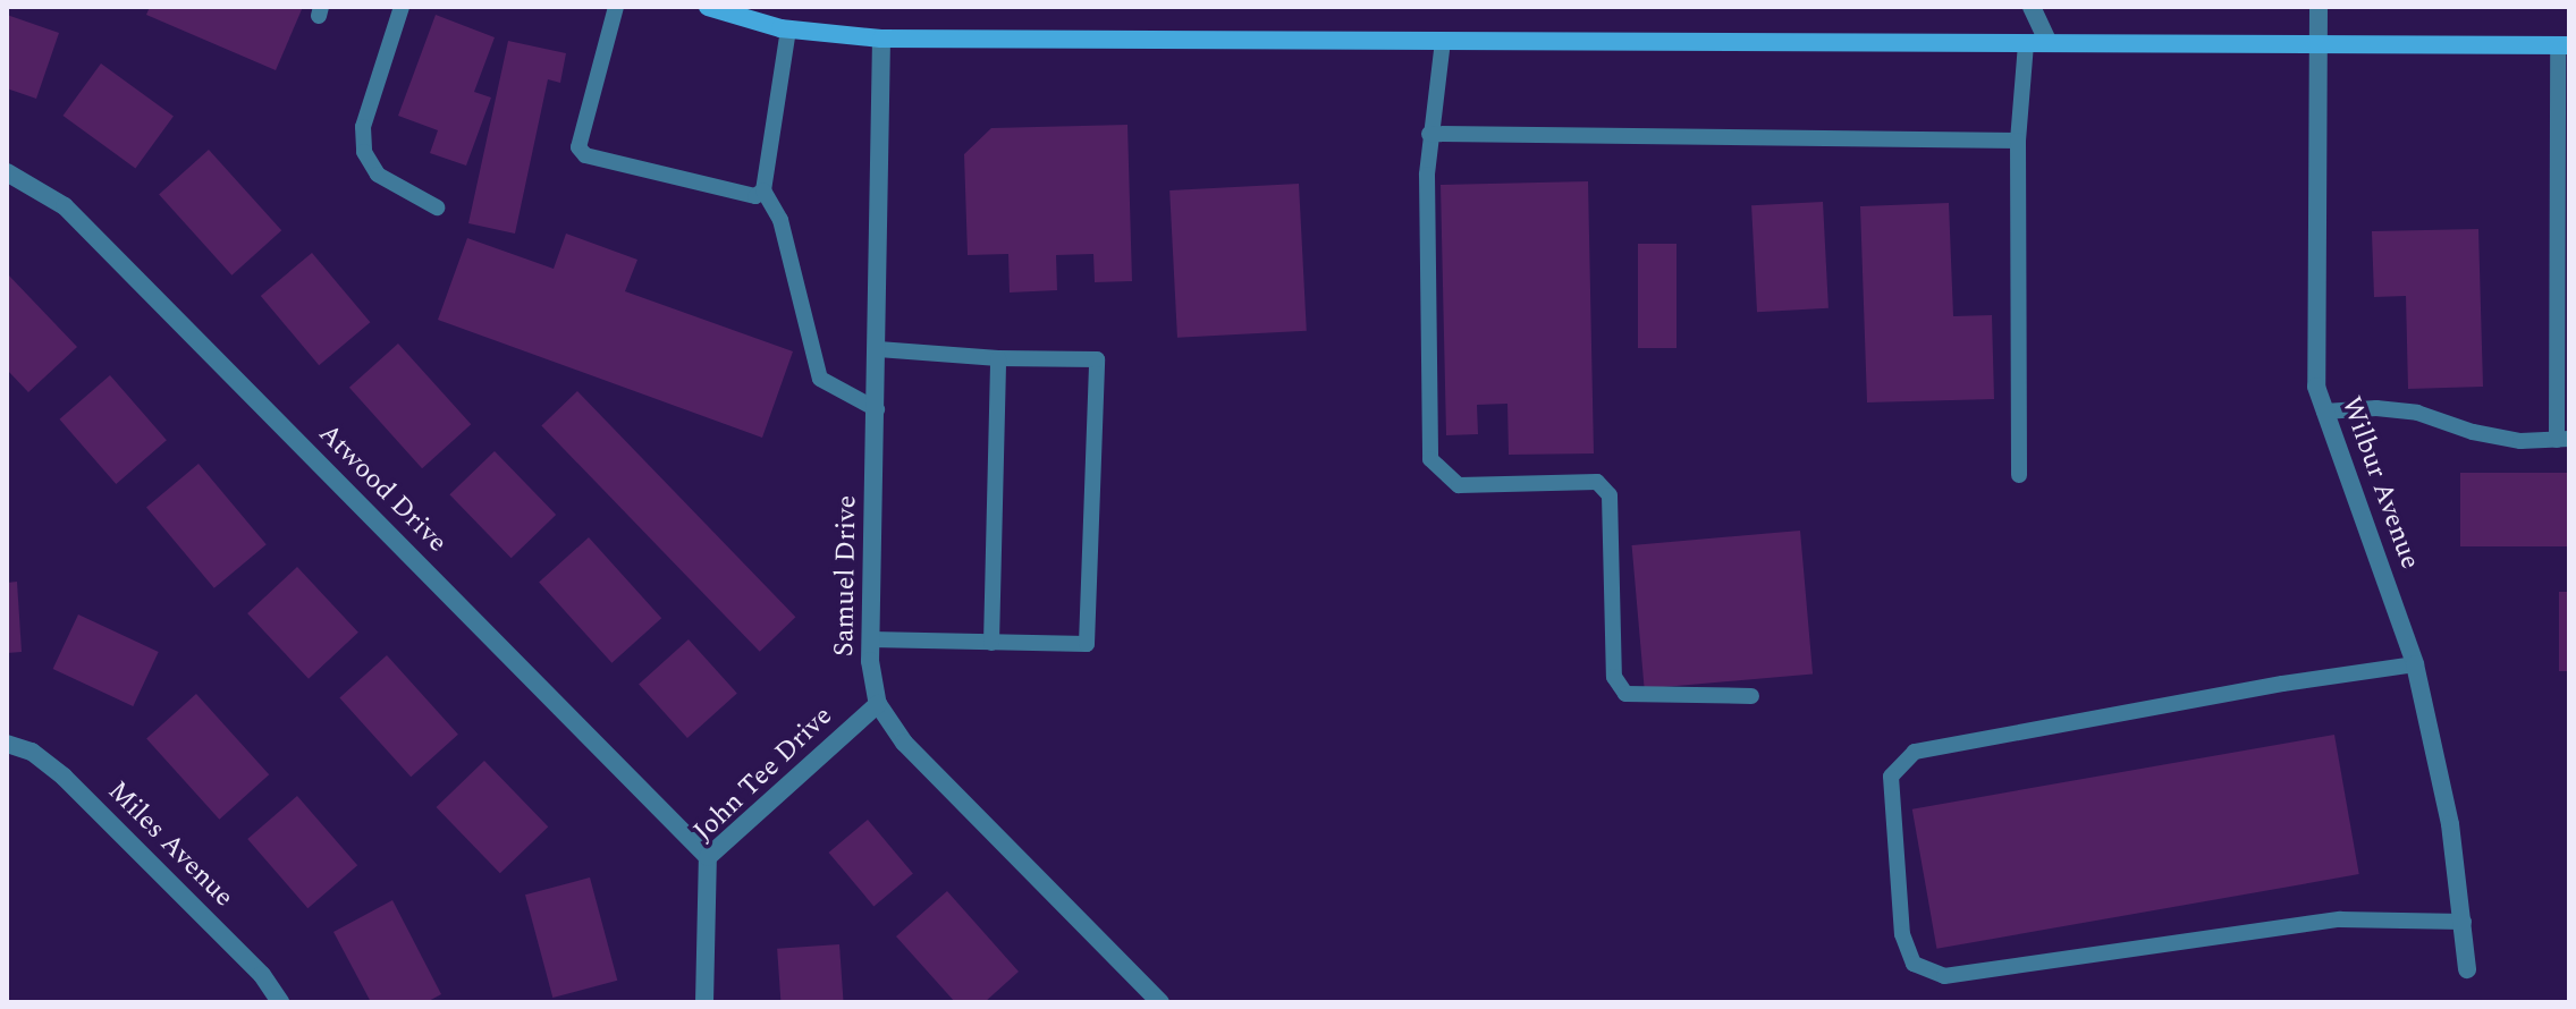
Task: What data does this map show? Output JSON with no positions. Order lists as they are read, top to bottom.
{
  "streets": {
    "street": [
      "Wilbur Avenue",
      "Atwood Drive",
      "Samuel Drive",
      "John Tee Drive",
      "Miles Avenue"
    ]
  },
  "crossings": [
    ["Atwood Drive", "John Tee Drive"],
    ["Samuel Drive", "John Tee Drive"]
  ]
}
